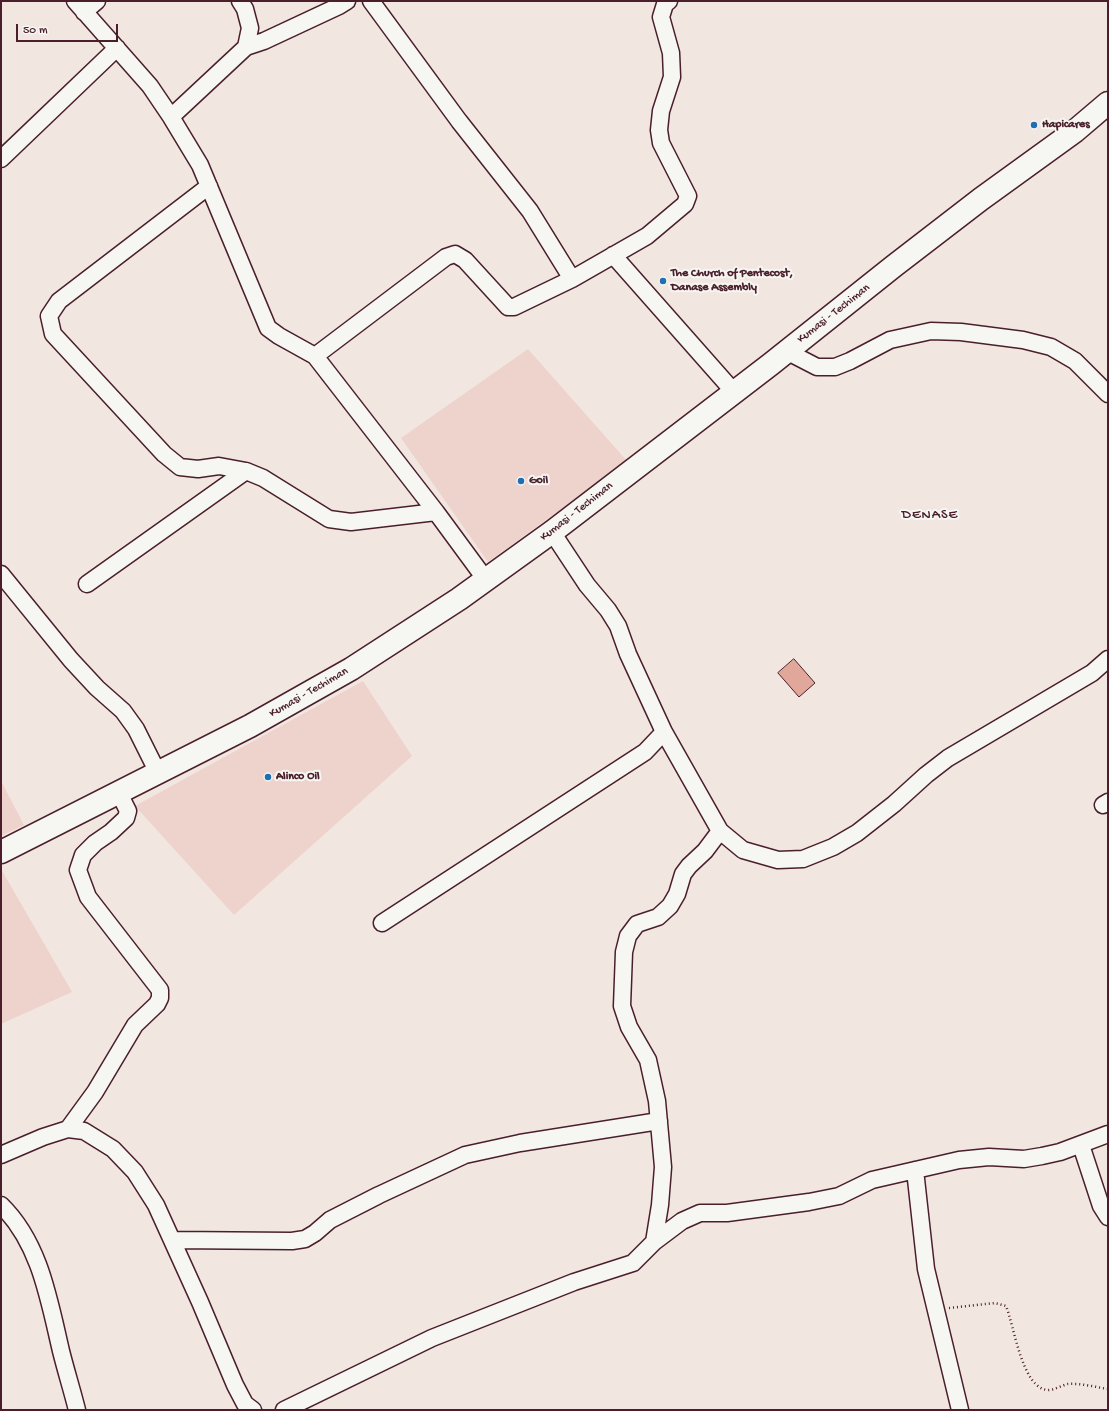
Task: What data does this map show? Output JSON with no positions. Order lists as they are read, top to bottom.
{
  "streets": {
    "highway": ["Kumasi - Techiman"]
  },
  "districts": ["DENASE"],
  "places": [
    "Hapicares",
    "The Church of Pentecost, Danase Assembly",
    "Goil",
    "Alinco Oil"
  ],
  "scale_bar": "50 m"
}
